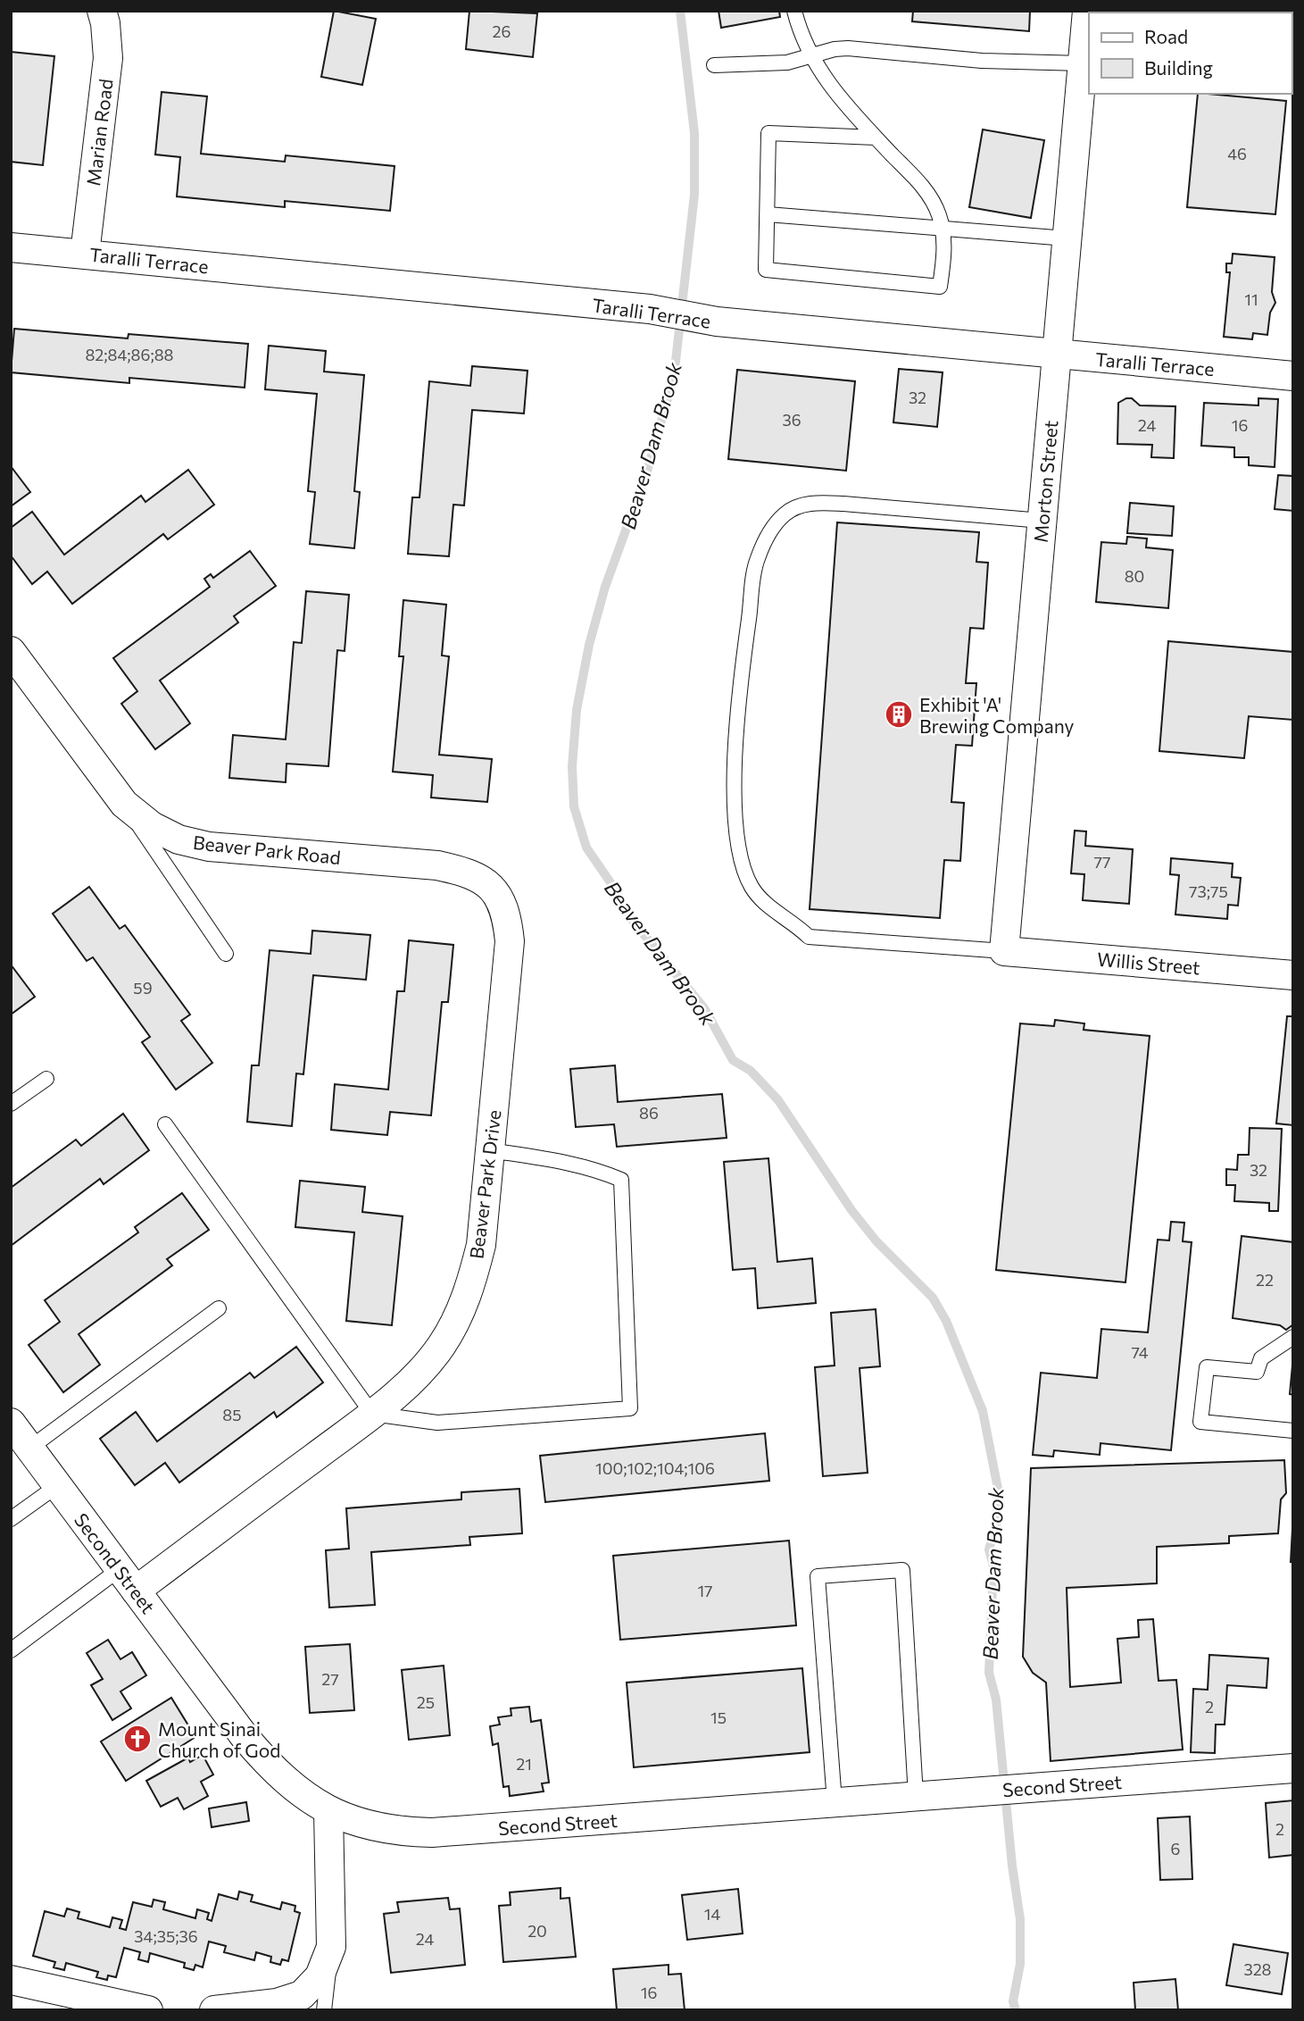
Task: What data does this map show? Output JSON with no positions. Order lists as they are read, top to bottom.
{
  "streets": {
    "street": [
      "Marian Road",
      "Taralli Terrace",
      "Morton Street",
      "Beaver Park Road",
      "Willis Street",
      "Beaver Park Drive",
      "Second Street"
    ]
  },
  "crossings": [
    ["Marian Road", "Taralli Terrace"],
    ["Taralli Terrace", "Morton Street"],
    ["Morton Street", "Willis Street"],
    ["Beaver Park Road", "Beaver Park Drive"],
    ["Beaver Park Drive", "Second Street"]
  ],
  "water": ["Beaver Dam Brook"],
  "places": {
    "building": ["Exhibit 'A' Brewing Company"],
    "church": ["Mount Sinai Church of God"]
  },
  "house_numbers": [
    "26",
    "46",
    "11",
    "82;84;86;88",
    "32",
    "36",
    "24",
    "16",
    "80",
    "77",
    "73;75",
    "59",
    "86",
    "32",
    "22",
    "74",
    "85",
    "100;102;104;106",
    "17",
    "27",
    "25",
    "2",
    "15",
    "21",
    "2",
    "6",
    "14",
    "20",
    "34;35;36",
    "24",
    "328",
    "16"
  ],
  "legend": ["Road", "Building"]
}
